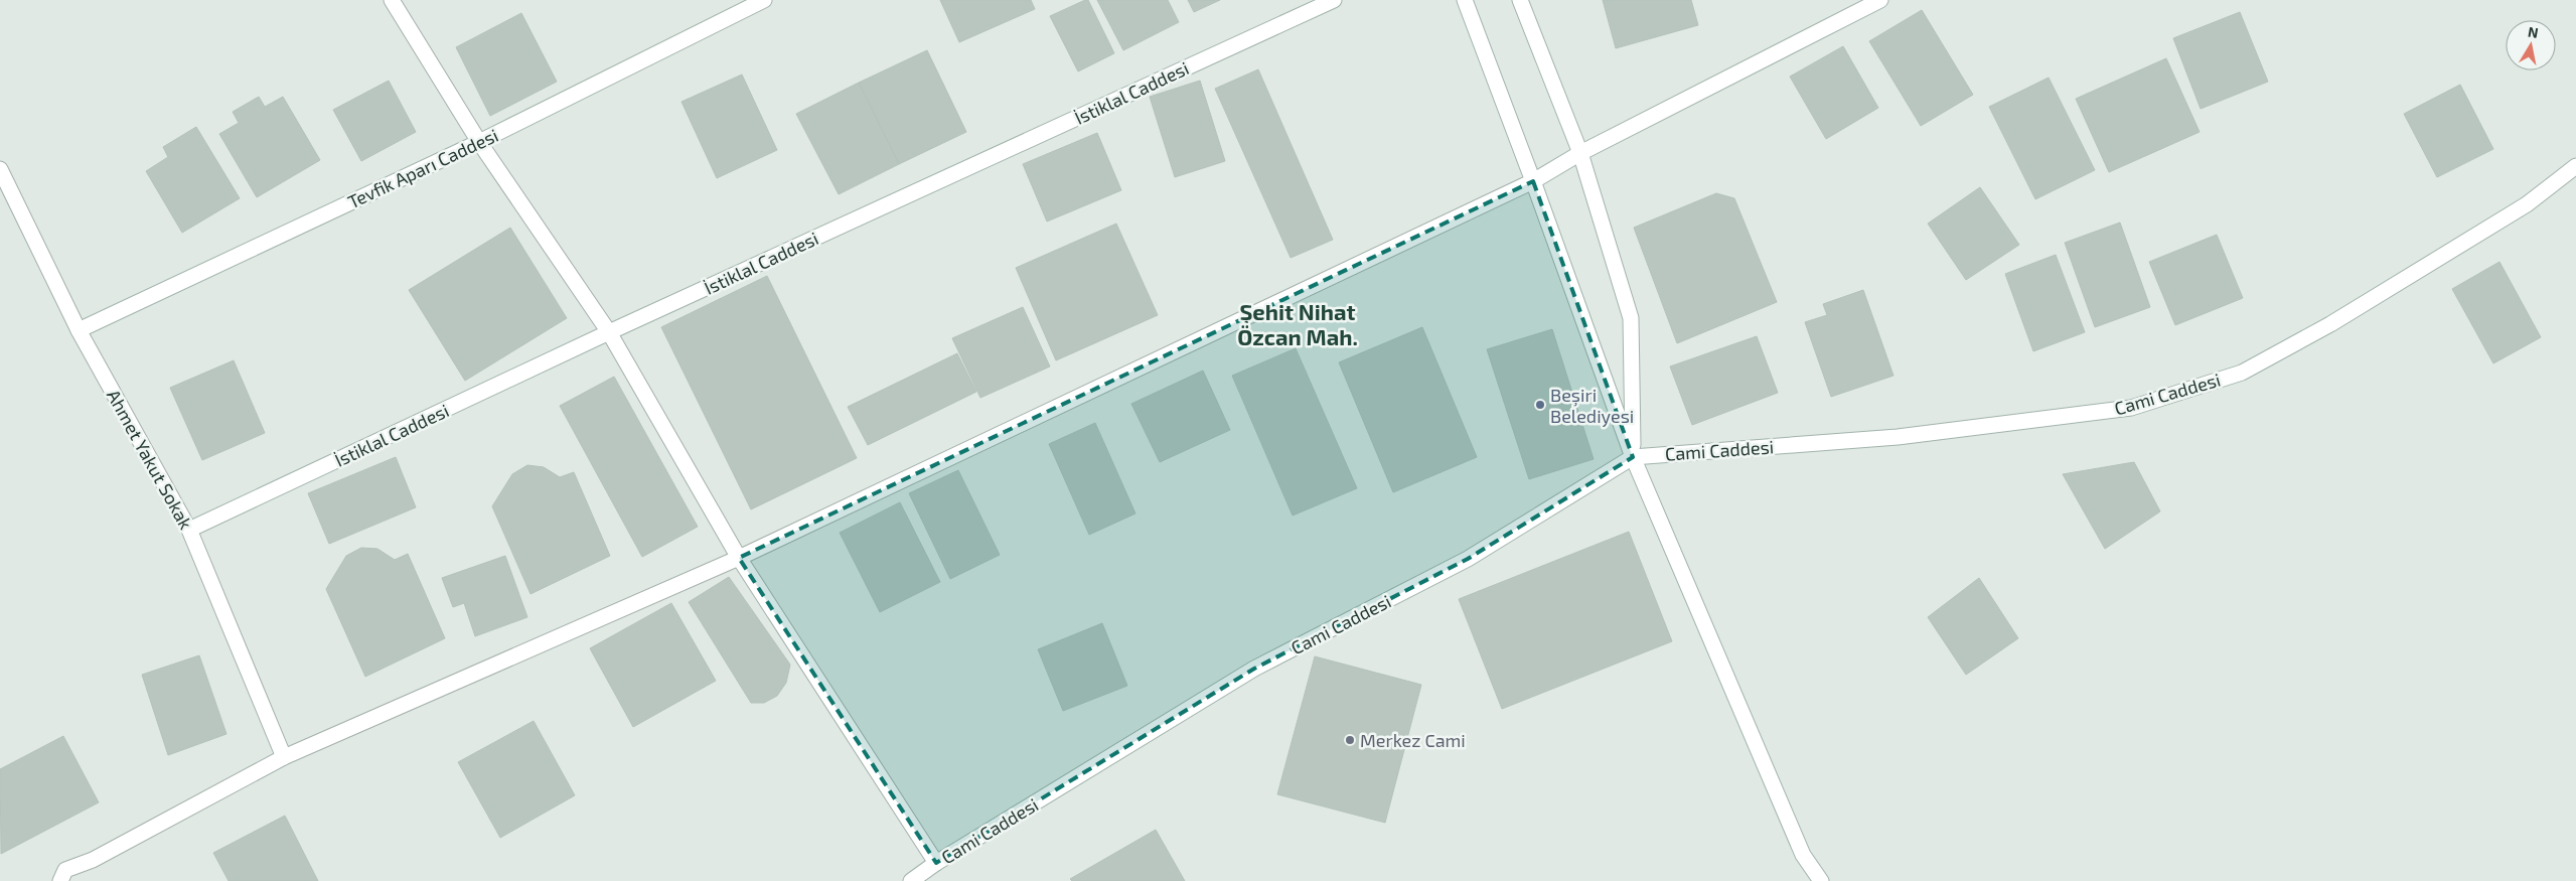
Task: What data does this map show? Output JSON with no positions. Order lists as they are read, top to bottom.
{
  "streets": {
    "street": [
      "İstiklal Caddesi",
      "Tevfik Aparı Caddesi",
      "Cami Caddesi",
      "Ahmet Yakut Sokak"
    ]
  },
  "crossings": [
    ["İstiklal Caddesi", "Ahmet Yakut Sokak"],
    ["Tevfik Aparı Caddesi", "Ahmet Yakut Sokak"]
  ],
  "districts": ["Şehit Nihat Özcan Mah."],
  "places": ["Beşiri Belediyesi", "Merkez Cami"],
  "north": "top"
}
